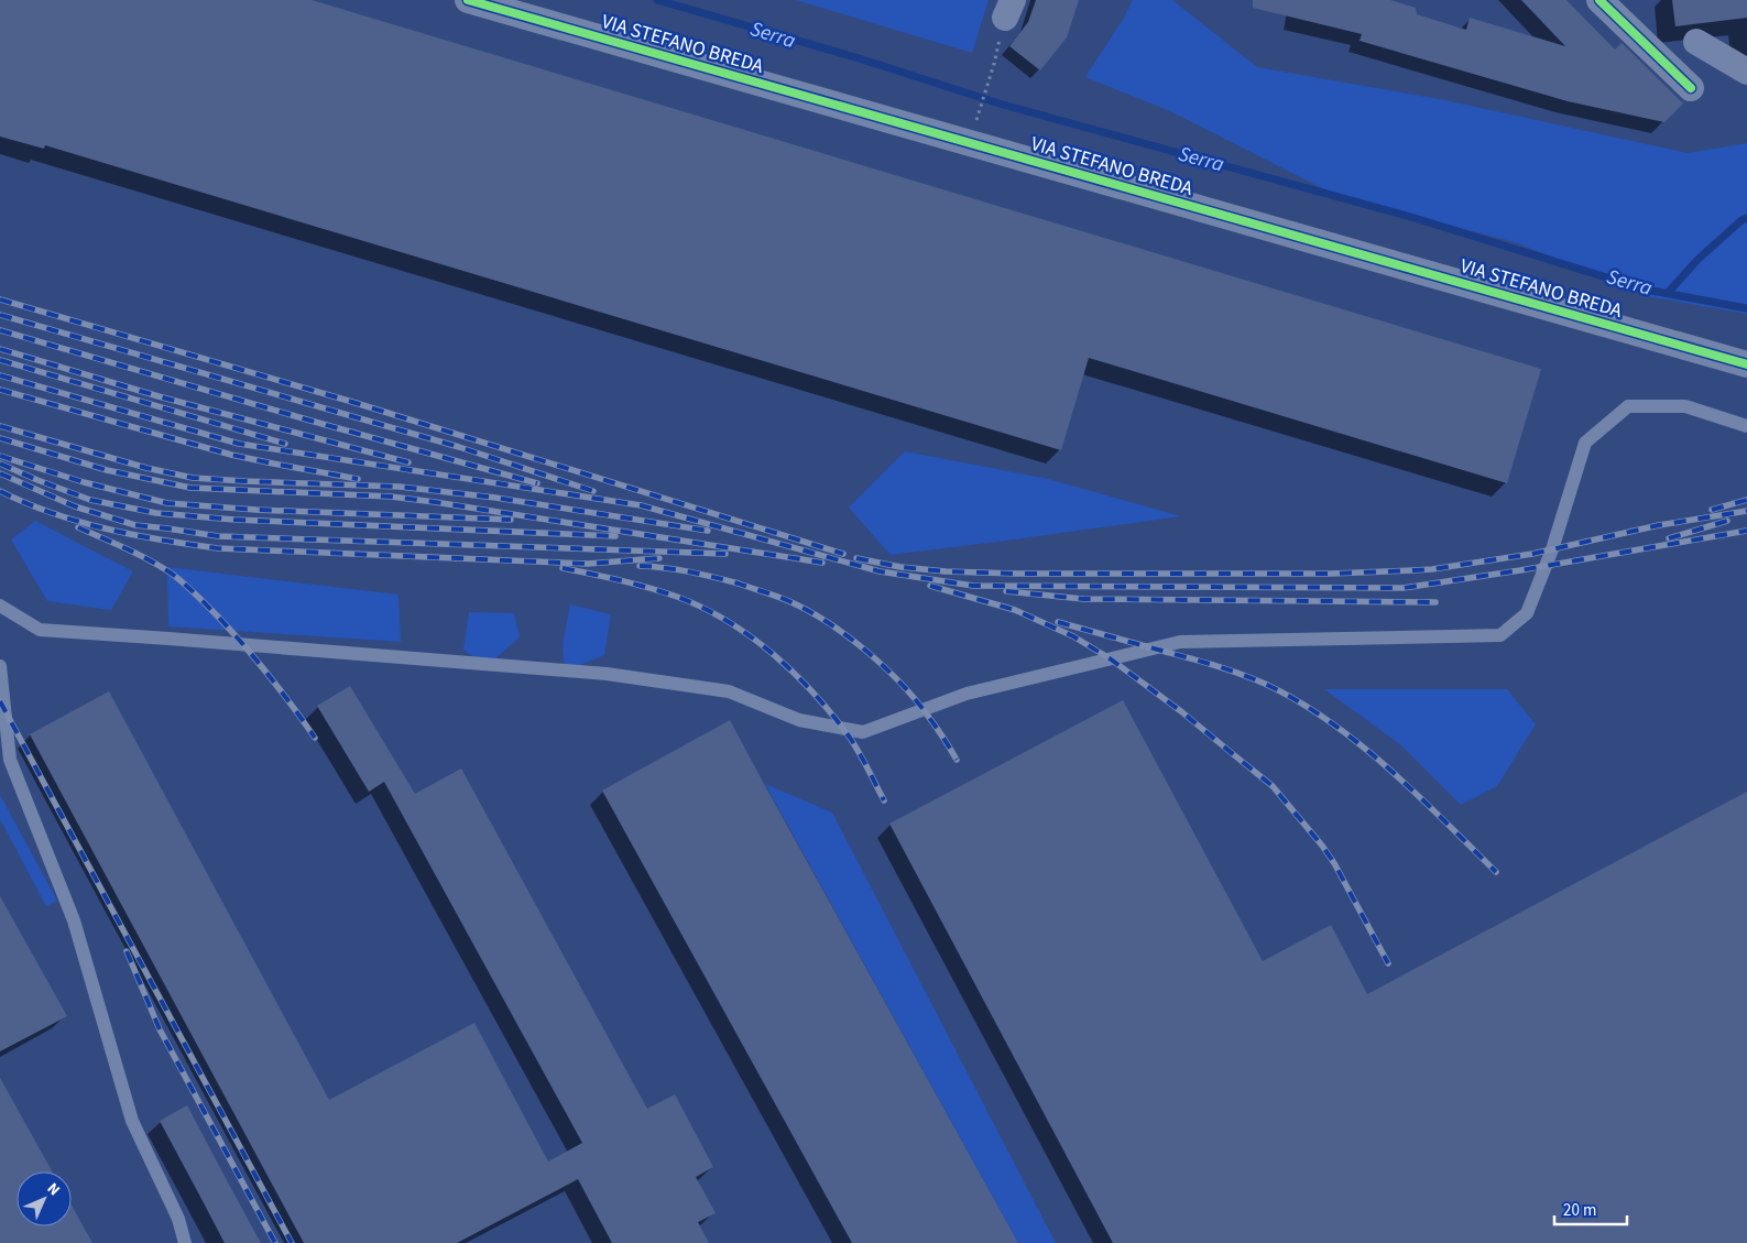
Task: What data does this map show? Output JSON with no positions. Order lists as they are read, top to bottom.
{
  "streets": {
    "street": ["VIA STEFANO BREDA"]
  },
  "water": ["Serra"],
  "scale_bar": "20 m",
  "north": "top right"
}
